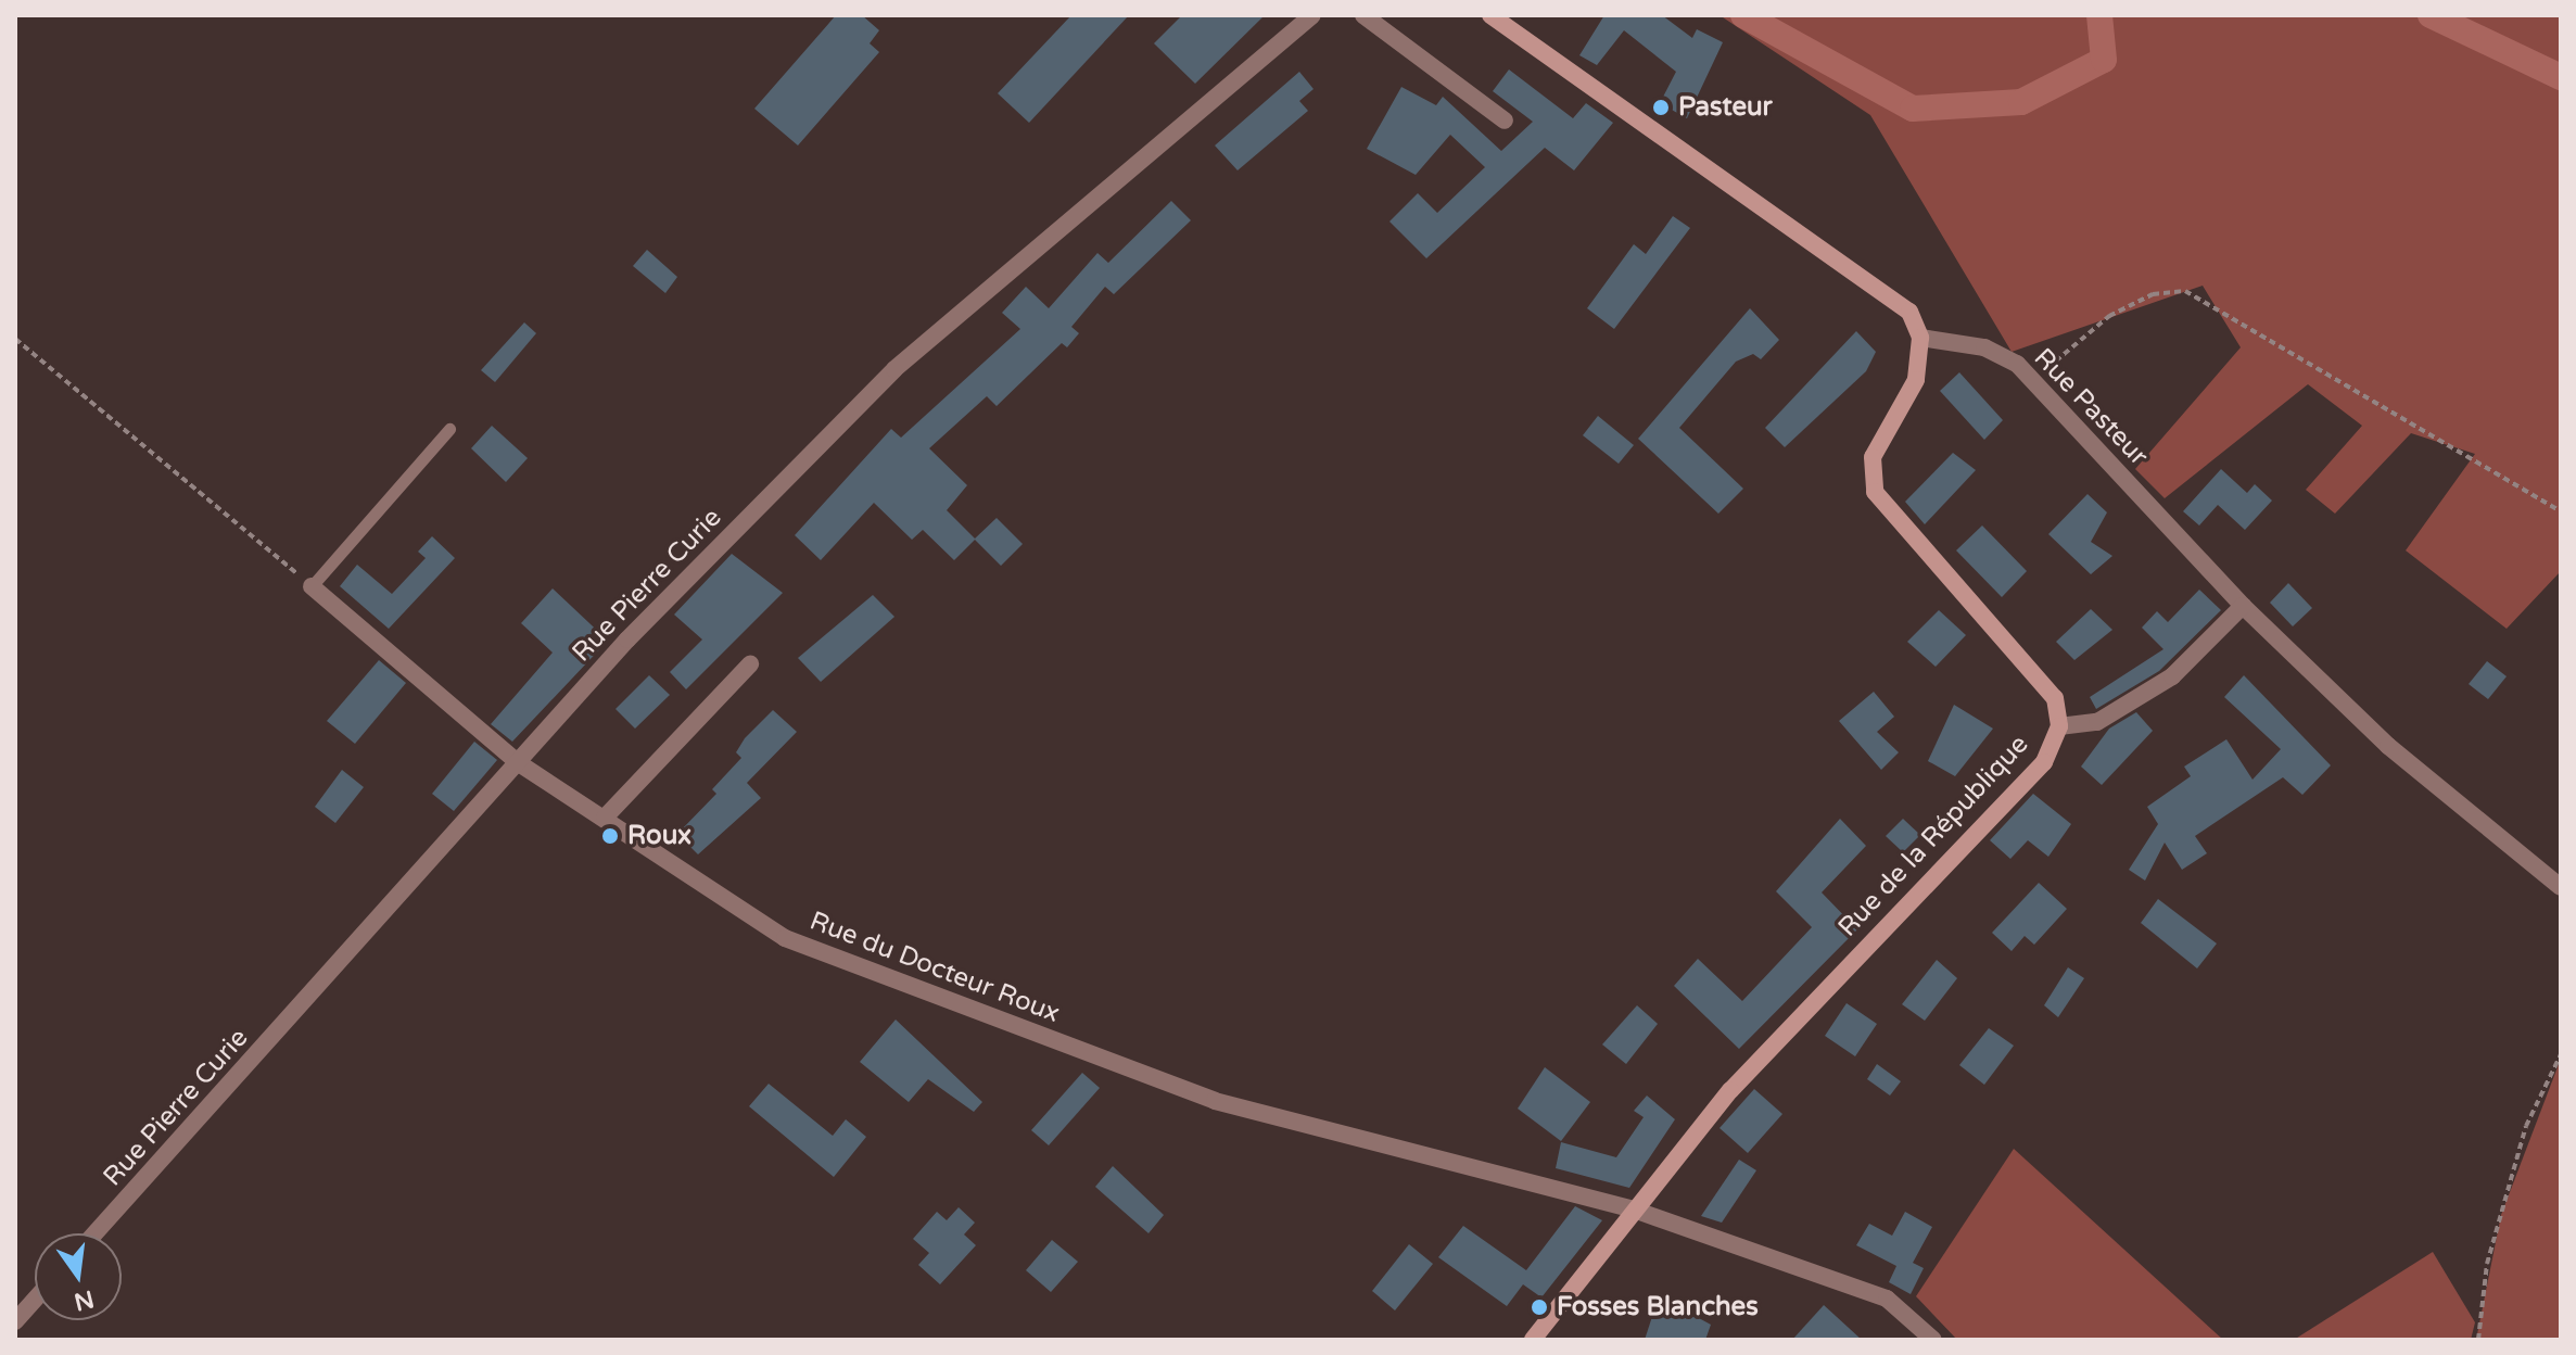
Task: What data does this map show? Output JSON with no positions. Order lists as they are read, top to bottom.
{
  "streets": {
    "street": [
      "Rue Pasteur",
      "Rue Pierre Curie",
      "Rue de la République",
      "Rue du Docteur Roux"
    ]
  },
  "crossings": [
    ["Rue Pasteur", "Rue de la République"],
    ["Rue Pierre Curie", "Rue du Docteur Roux"],
    ["Rue de la République", "Rue du Docteur Roux"]
  ],
  "places": ["Pasteur", "Roux", "Fosses Blanches"],
  "north": "bottom"
}
